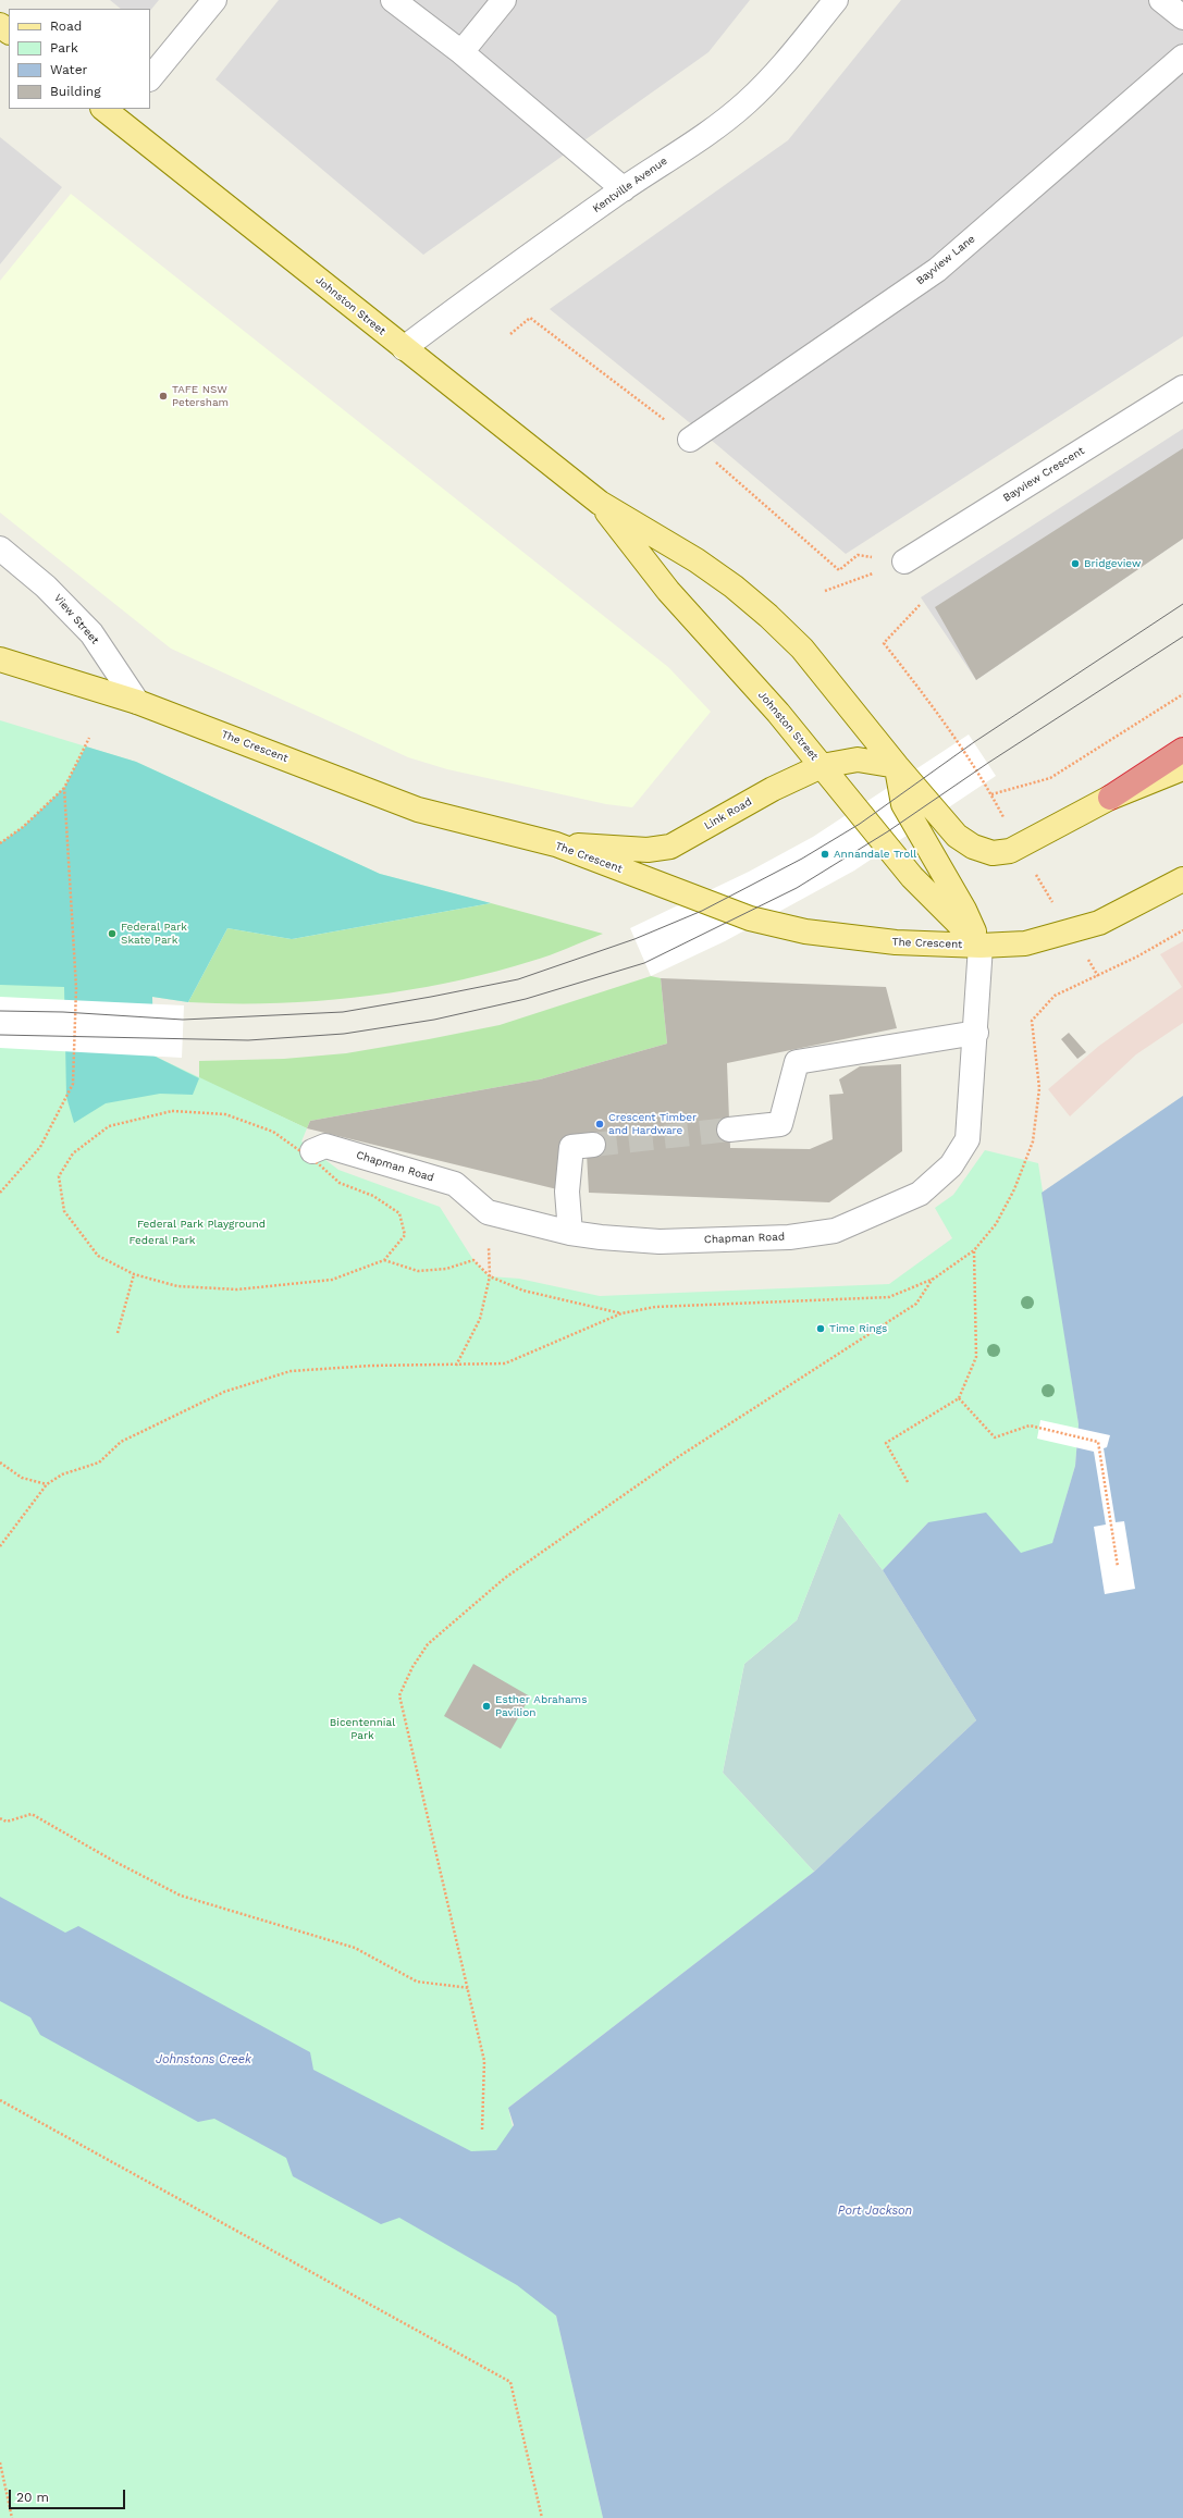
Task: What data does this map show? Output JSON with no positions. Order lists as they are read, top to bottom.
{
  "streets": {
    "main road": ["Johnston Street", "The Crescent", "Link Road"],
    "street": [
      "Kentville Avenue",
      "Bayview Lane",
      "Bayview Crescent",
      "View Street",
      "Chapman Road"
    ]
  },
  "crossings": [
    ["Kentville Avenue", "Johnston Street"],
    ["Johnston Street", "The Crescent"],
    ["Johnston Street", "Link Road"],
    ["Johnston Street", "Chapman Road"],
    ["View Street", "The Crescent"],
    ["The Crescent", "Link Road"],
    ["The Crescent", "Chapman Road"]
  ],
  "water": ["Johnstons Creek", "Port Jackson"],
  "parks": ["Federal Park Playground", "Federal Park", "Bicentennial Park"],
  "places": [
    "TAFE NSW Petersham",
    "Bridgeview",
    "Annandale Troll",
    "Federal Park Skate Park",
    "Crescent Timber and Hardware",
    "Time Rings",
    "Esther Abrahams Pavilion"
  ],
  "legend": [
    "Road",
    "Park",
    "Water",
    "Building"
  ],
  "scale_bar": "20 m"
}
